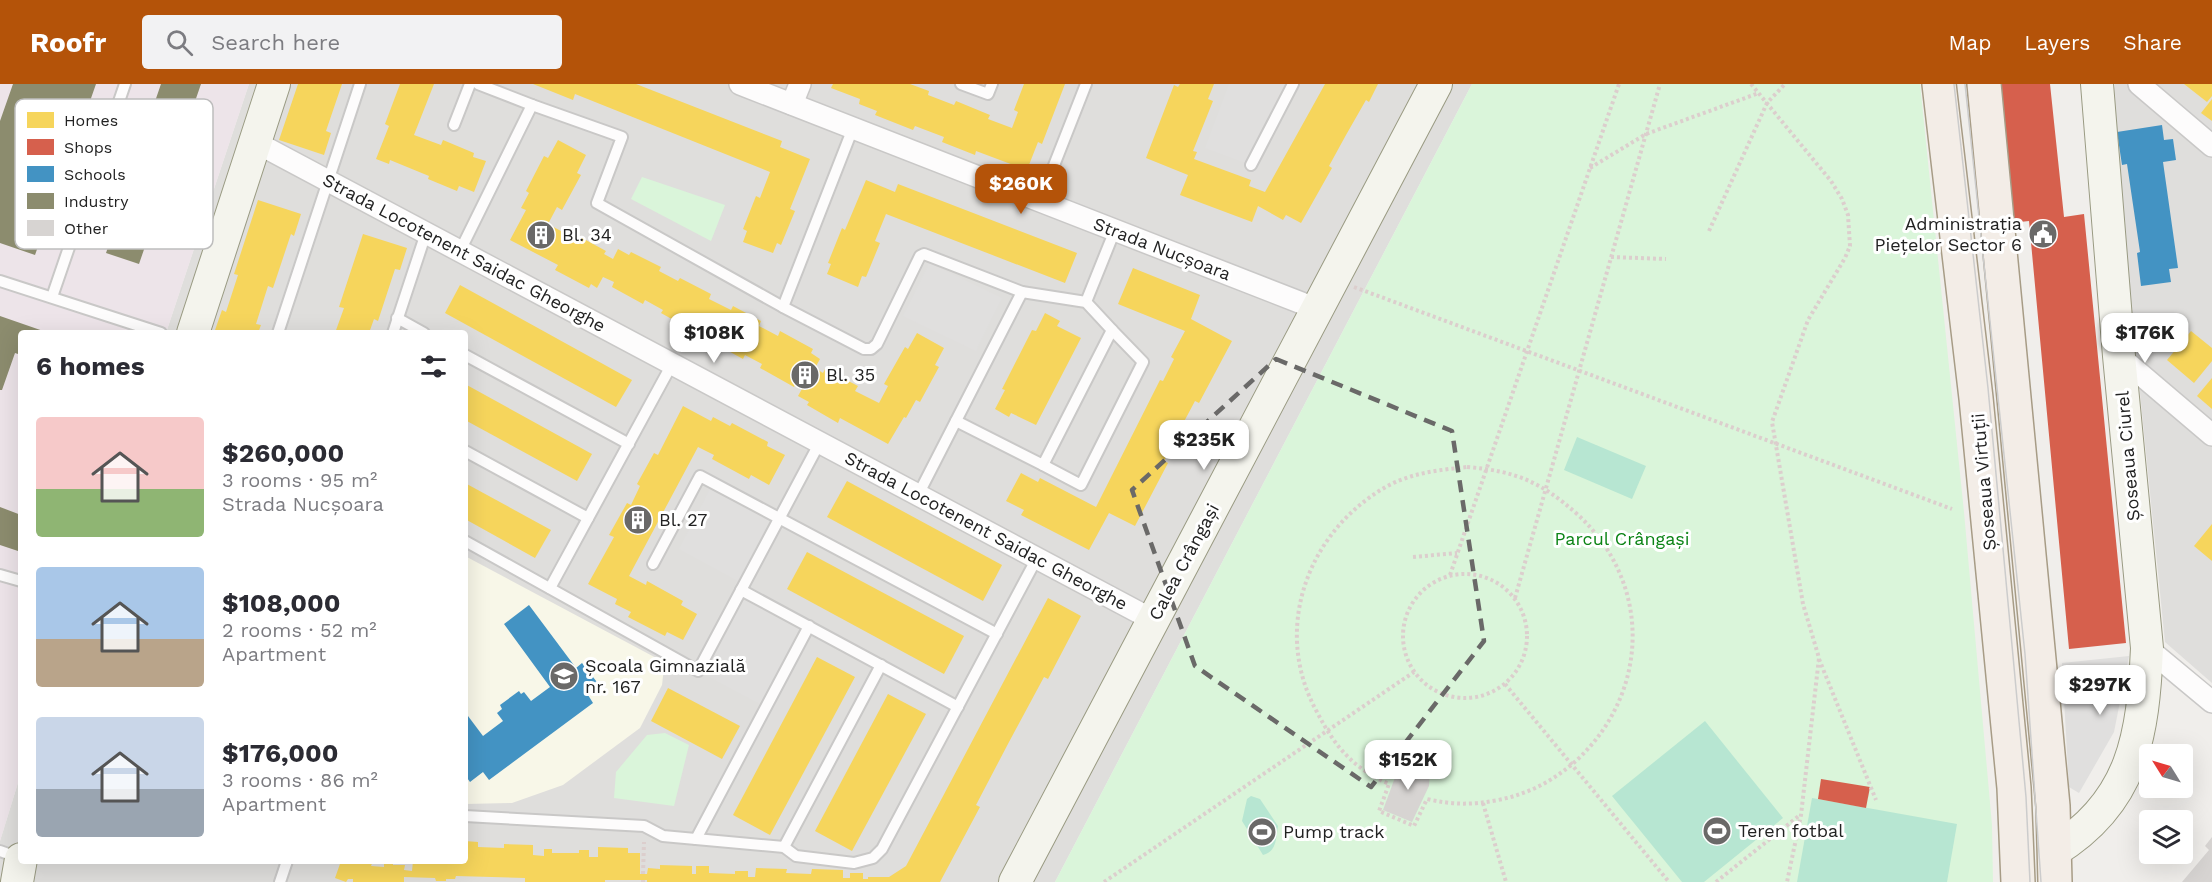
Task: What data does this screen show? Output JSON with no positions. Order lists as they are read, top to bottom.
{
  "streets": {
    "main road": ["Șoseaua Virtuții"],
    "street": [
      "Strada Nucșoara",
      "Strada Locotenent Saidac Gheorghe",
      "Șoseaua Ciurel",
      "Calea Crângași"
    ]
  },
  "crossings": [
    ["Strada Nucșoara", "Calea Crângași"],
    ["Strada Locotenent Saidac Gheorghe", "Calea Crângași"],
    ["Șoseaua Ciurel", "Șoseaua Virtuții"]
  ],
  "parks": ["Parcul Crângași"],
  "places": {
    "public building": ["Administrația Piețelor Sector 6"],
    "building": ["Bl. 34", "Bl. 35", "Bl. 27"],
    "school or university": ["Școala Gimnazială nr. 167"],
    "sports": ["Teren fotbal", "Pump track"]
  },
  "legend": [
    "Homes",
    "Shops",
    "Schools",
    "Industry",
    "Other"
  ],
  "north": "top left",
  "page": {
    "header": "Roofr",
    "search": "Search here",
    "nav": ["Map", "Layers", "Share"],
    "price": [
      "$260K",
      "$108K",
      "$176K",
      "$235K",
      "$297K",
      "$152K"
    ],
    "heading": "6 homes",
    "list": [
      {
        "name": "$260,000",
        "note": "3 rooms · 95 m² · Strada Nucșoara"
      },
      {
        "name": "$108,000",
        "note": "2 rooms · 52 m² · Apartment"
      },
      {
        "name": "$176,000",
        "note": "3 rooms · 86 m² · Apartment"
      }
    ]
  }
}
